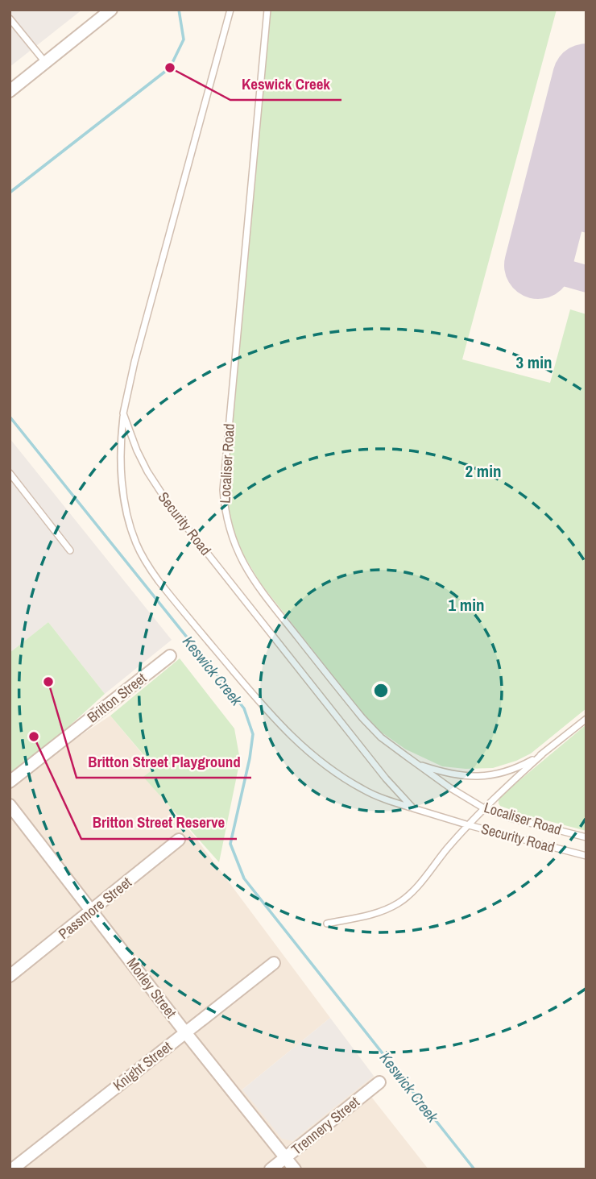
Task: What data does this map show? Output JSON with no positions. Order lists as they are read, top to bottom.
{
  "streets": {
    "street": [
      "Britton Street",
      "Passmore Street",
      "Morley Street",
      "Knight Street",
      "Trennery Street"
    ],
    "lane": ["Localiser Road", "Security Road"]
  },
  "crossings": [
    ["Passmore Street", "Morley Street"],
    ["Morley Street", "Knight Street"],
    ["Morley Street", "Trennery Street"]
  ],
  "water": ["Keswick Creek"],
  "places": ["Keswick Creek", "Britton Street Playground", "Britton Street Reserve"],
  "rings": ["3 min", "2 min", "1 min"]
}
